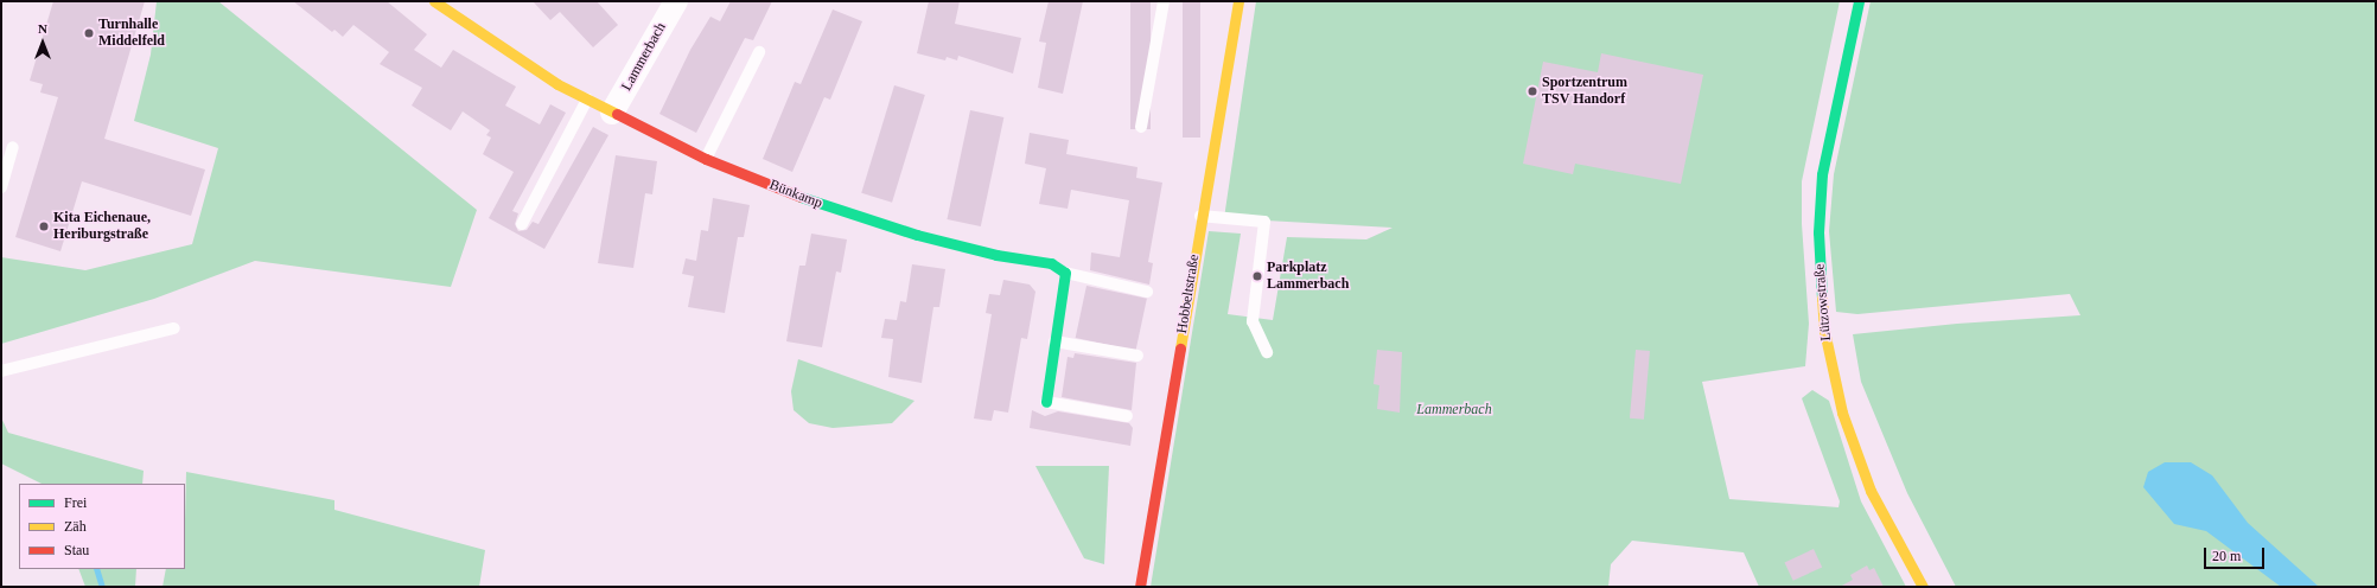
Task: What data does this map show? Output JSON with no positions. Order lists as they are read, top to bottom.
{
  "streets": {
    "street": [
      "Lammerbach",
      "Bünkamp",
      "Hobbeltstraße",
      "Lützowstraße"
    ]
  },
  "crossings": [
    ["Lammerbach", "Bünkamp"]
  ],
  "parks": ["Lammerbach"],
  "places": [
    "Turnhalle Middelfeld",
    "Sportzentrum TSV Handorf",
    "Kita Eichenaue, Heriburgstraße",
    "Parkplatz Lammerbach"
  ],
  "legend": ["Frei", "Zäh", "Stau"],
  "scale_bar": "20 m",
  "north": "top"
}
